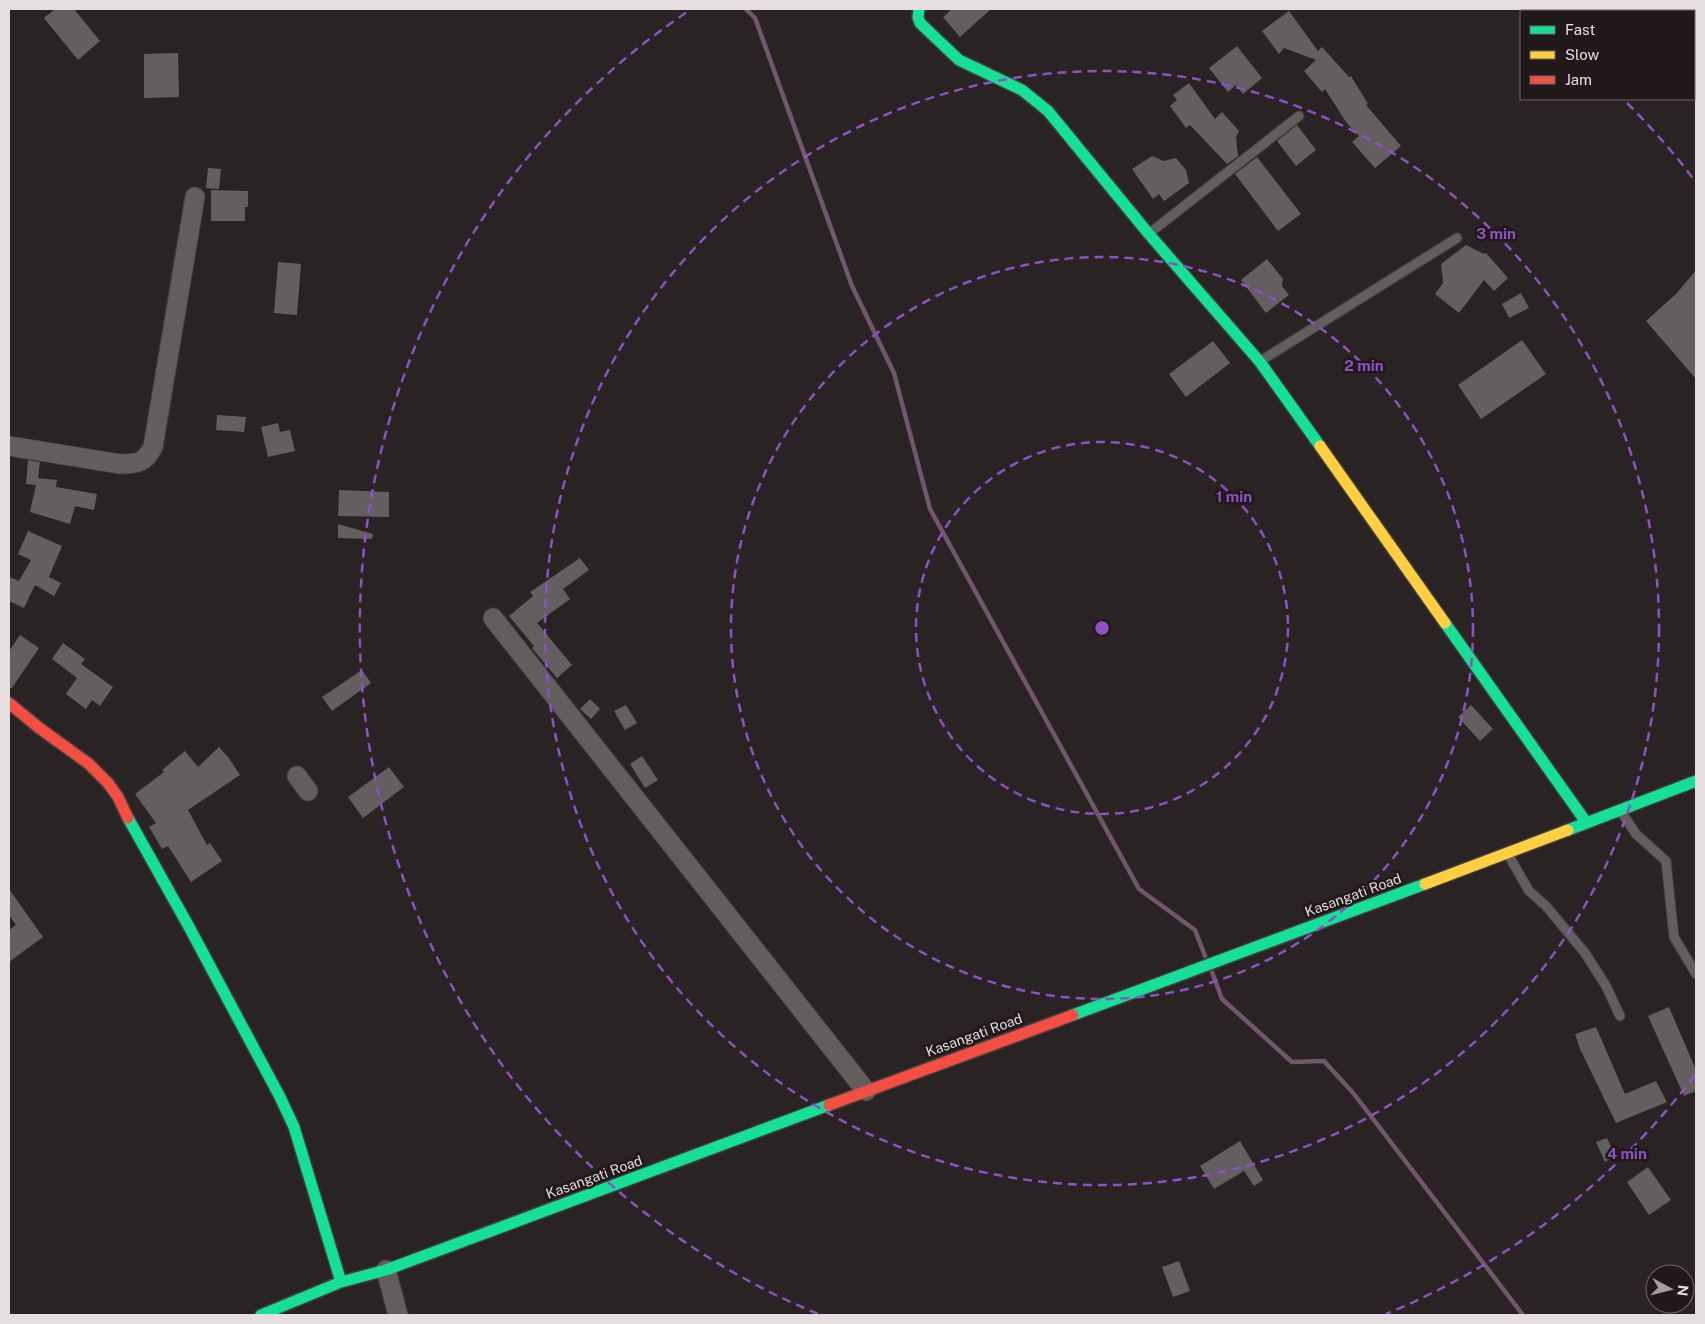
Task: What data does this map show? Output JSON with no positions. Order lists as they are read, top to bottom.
{
  "streets": {
    "street": ["Kasangati Road"]
  },
  "legend": ["Fast", "Slow", "Jam"],
  "north": "right",
  "rings": [
    "3 min",
    "2 min",
    "1 min",
    "4 min"
  ]
}
